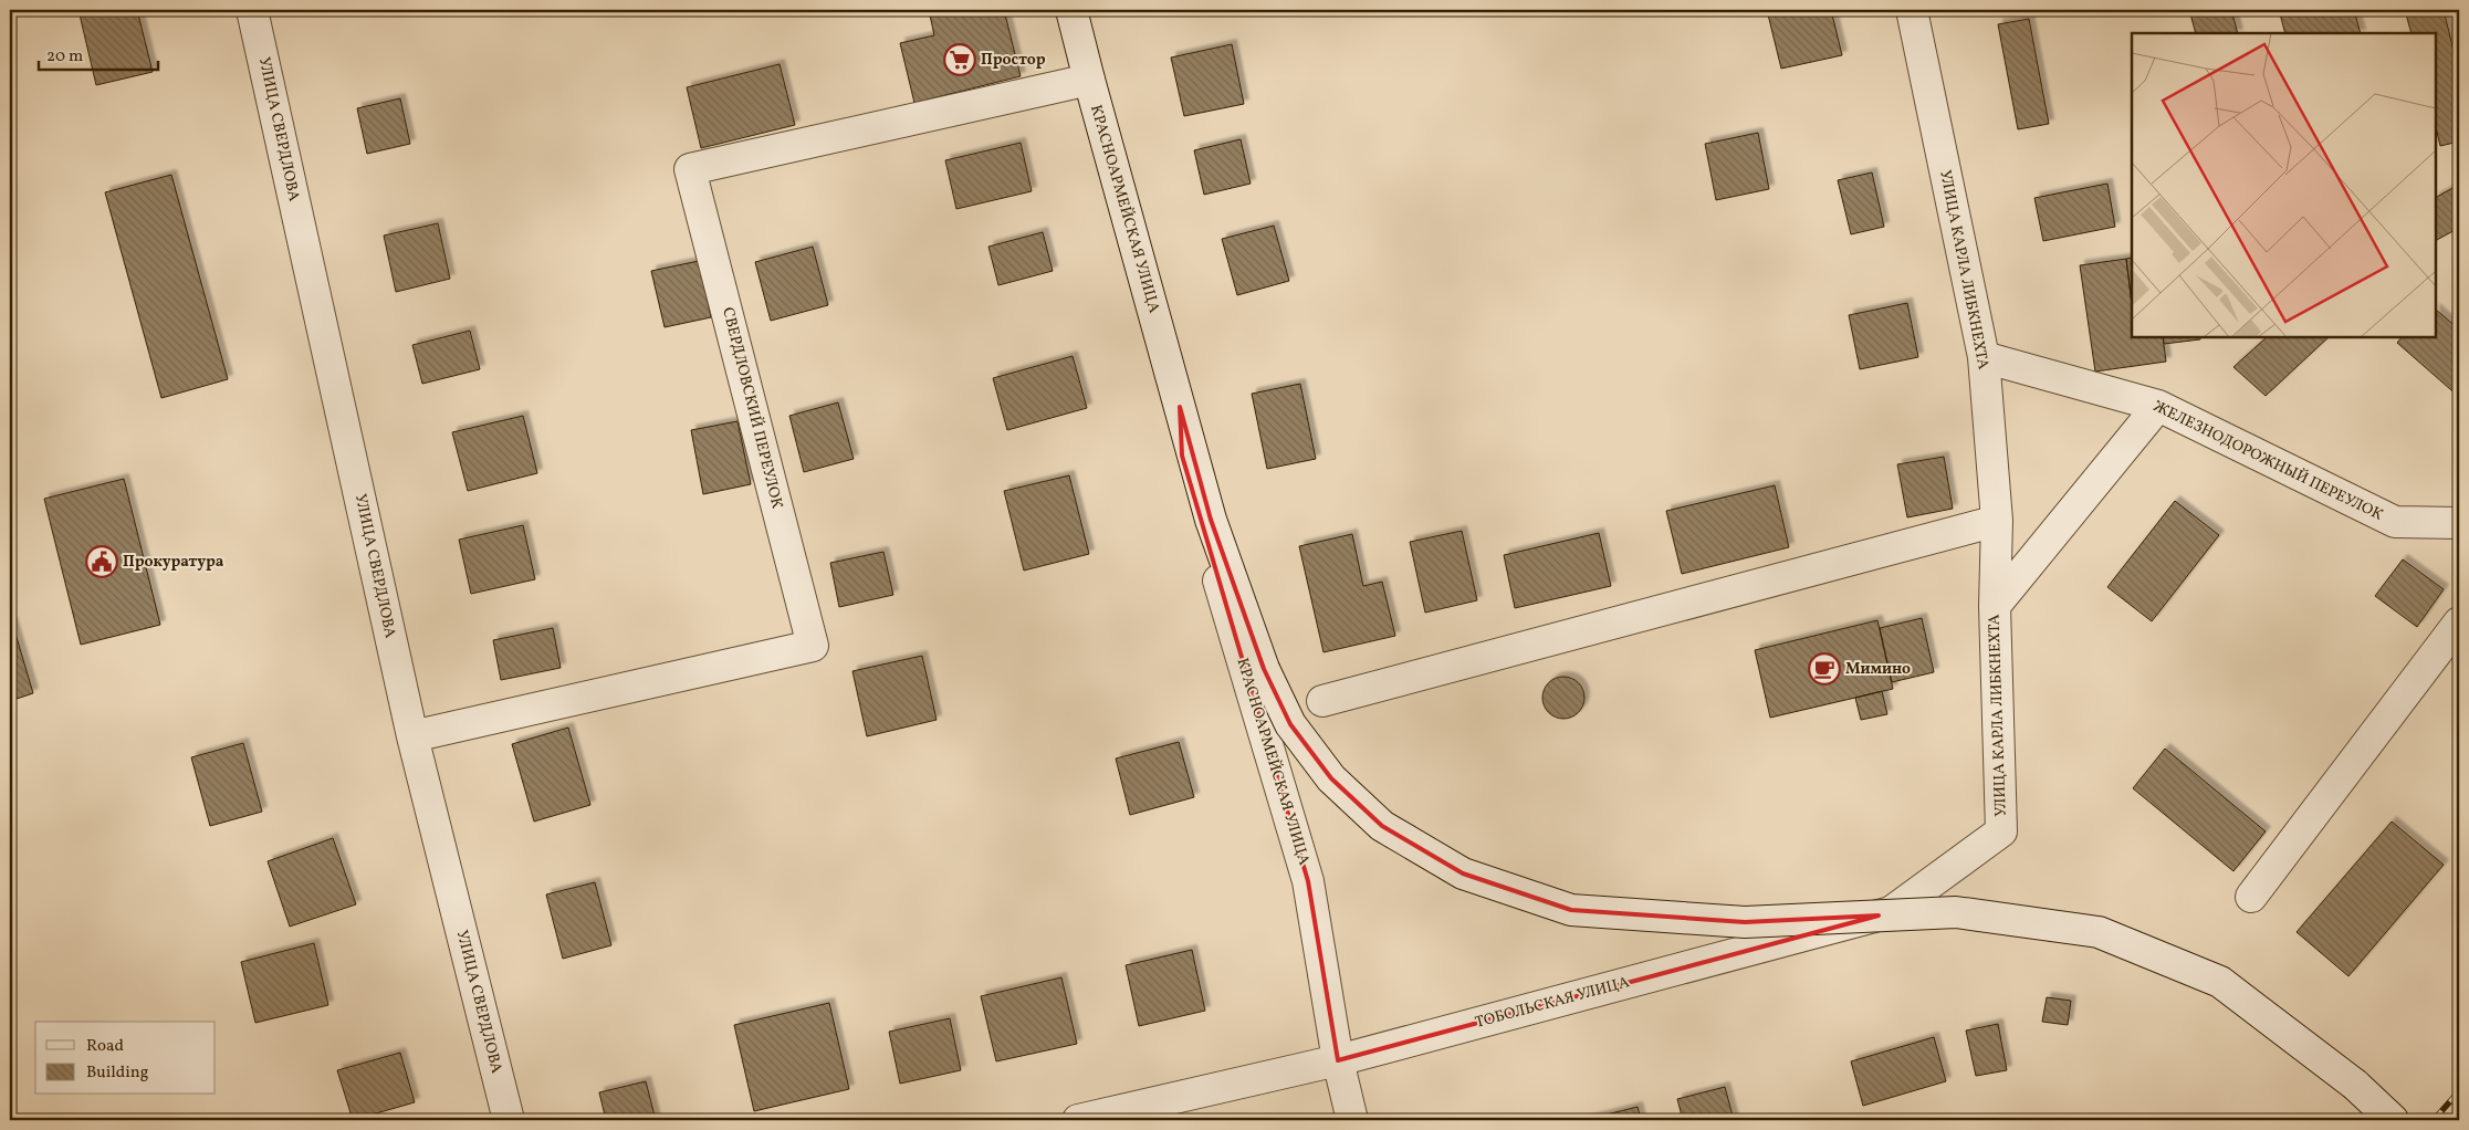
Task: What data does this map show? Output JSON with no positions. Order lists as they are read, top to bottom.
{
  "streets": {
    "street": [
      "УЛИЦА СВЕРДЛОВА",
      "КРАСНОАРМЕЙСКАЯ УЛИЦА",
      "УЛИЦА КАРЛА ЛИБКНЕХТА",
      "СВЕРДЛОВСКИЙ ПЕРЕУЛОК",
      "ЖЕЛЕЗНОДОРОЖНЫЙ ПЕРЕУЛОК",
      "ТОБОЛЬСКАЯ УЛИЦА"
    ]
  },
  "crossings": [
    ["УЛИЦА СВЕРДЛОВА", "СВЕРДЛОВСКИЙ ПЕРЕУЛОК"],
    ["КРАСНОАРМЕЙСКАЯ УЛИЦА", "СВЕРДЛОВСКИЙ ПЕРЕУЛОК"],
    ["КРАСНОАРМЕЙСКАЯ УЛИЦА", "ТОБОЛЬСКАЯ УЛИЦА"],
    ["УЛИЦА КАРЛА ЛИБКНЕХТА", "ЖЕЛЕЗНОДОРОЖНЫЙ ПЕРЕУЛОК"],
    ["УЛИЦА КАРЛА ЛИБКНЕХТА", "ТОБОЛЬСКАЯ УЛИЦА"]
  ],
  "places": {
    "supermarket": ["Простор"],
    "public building": ["Прокуратура"],
    "cafe": ["Мимино"]
  },
  "legend": ["Road", "Building"],
  "scale_bar": "20 m"
}
